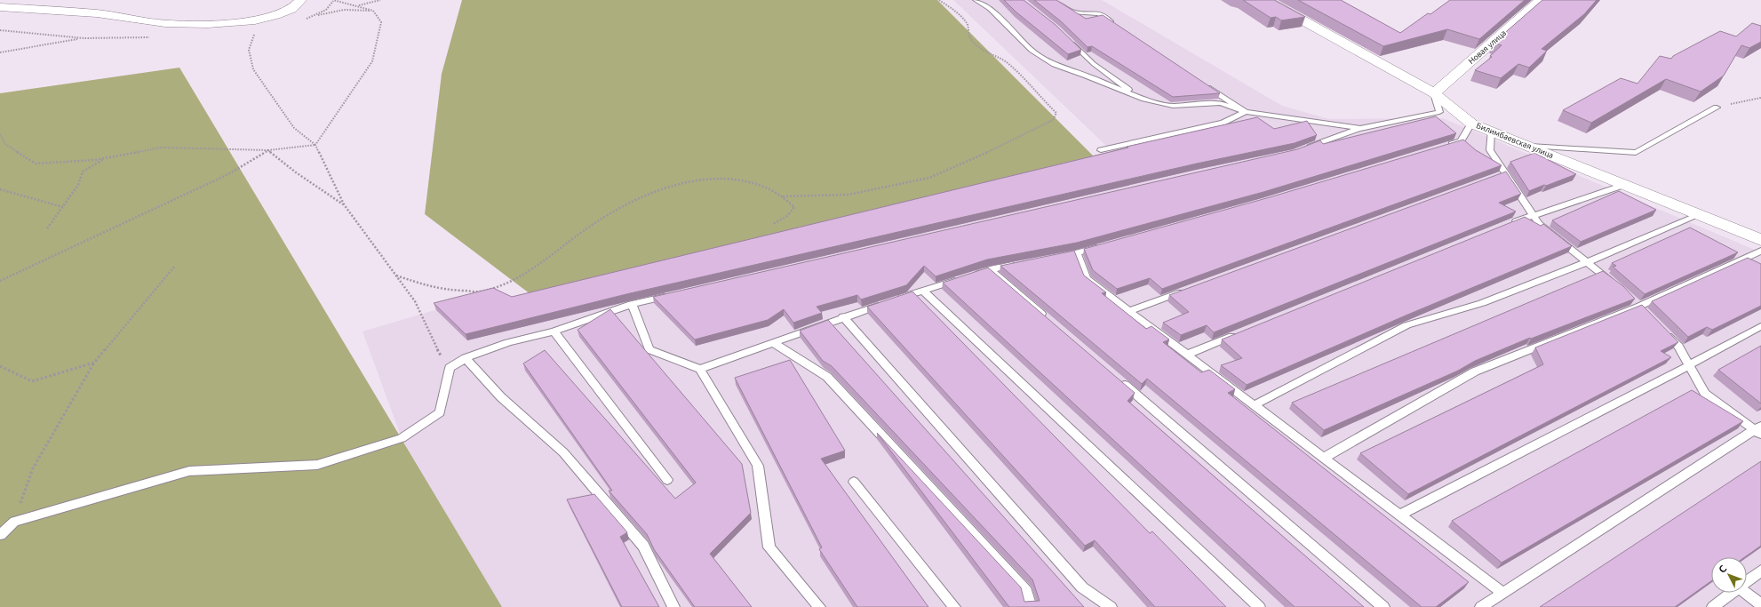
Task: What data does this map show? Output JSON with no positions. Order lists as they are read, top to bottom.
{
  "streets": {
    "street": ["Новая улица", "Билимбаевская улица"]
  },
  "crossings": [
    ["Новая улица", "Билимбаевская улица"]
  ],
  "north": "top left"
}
